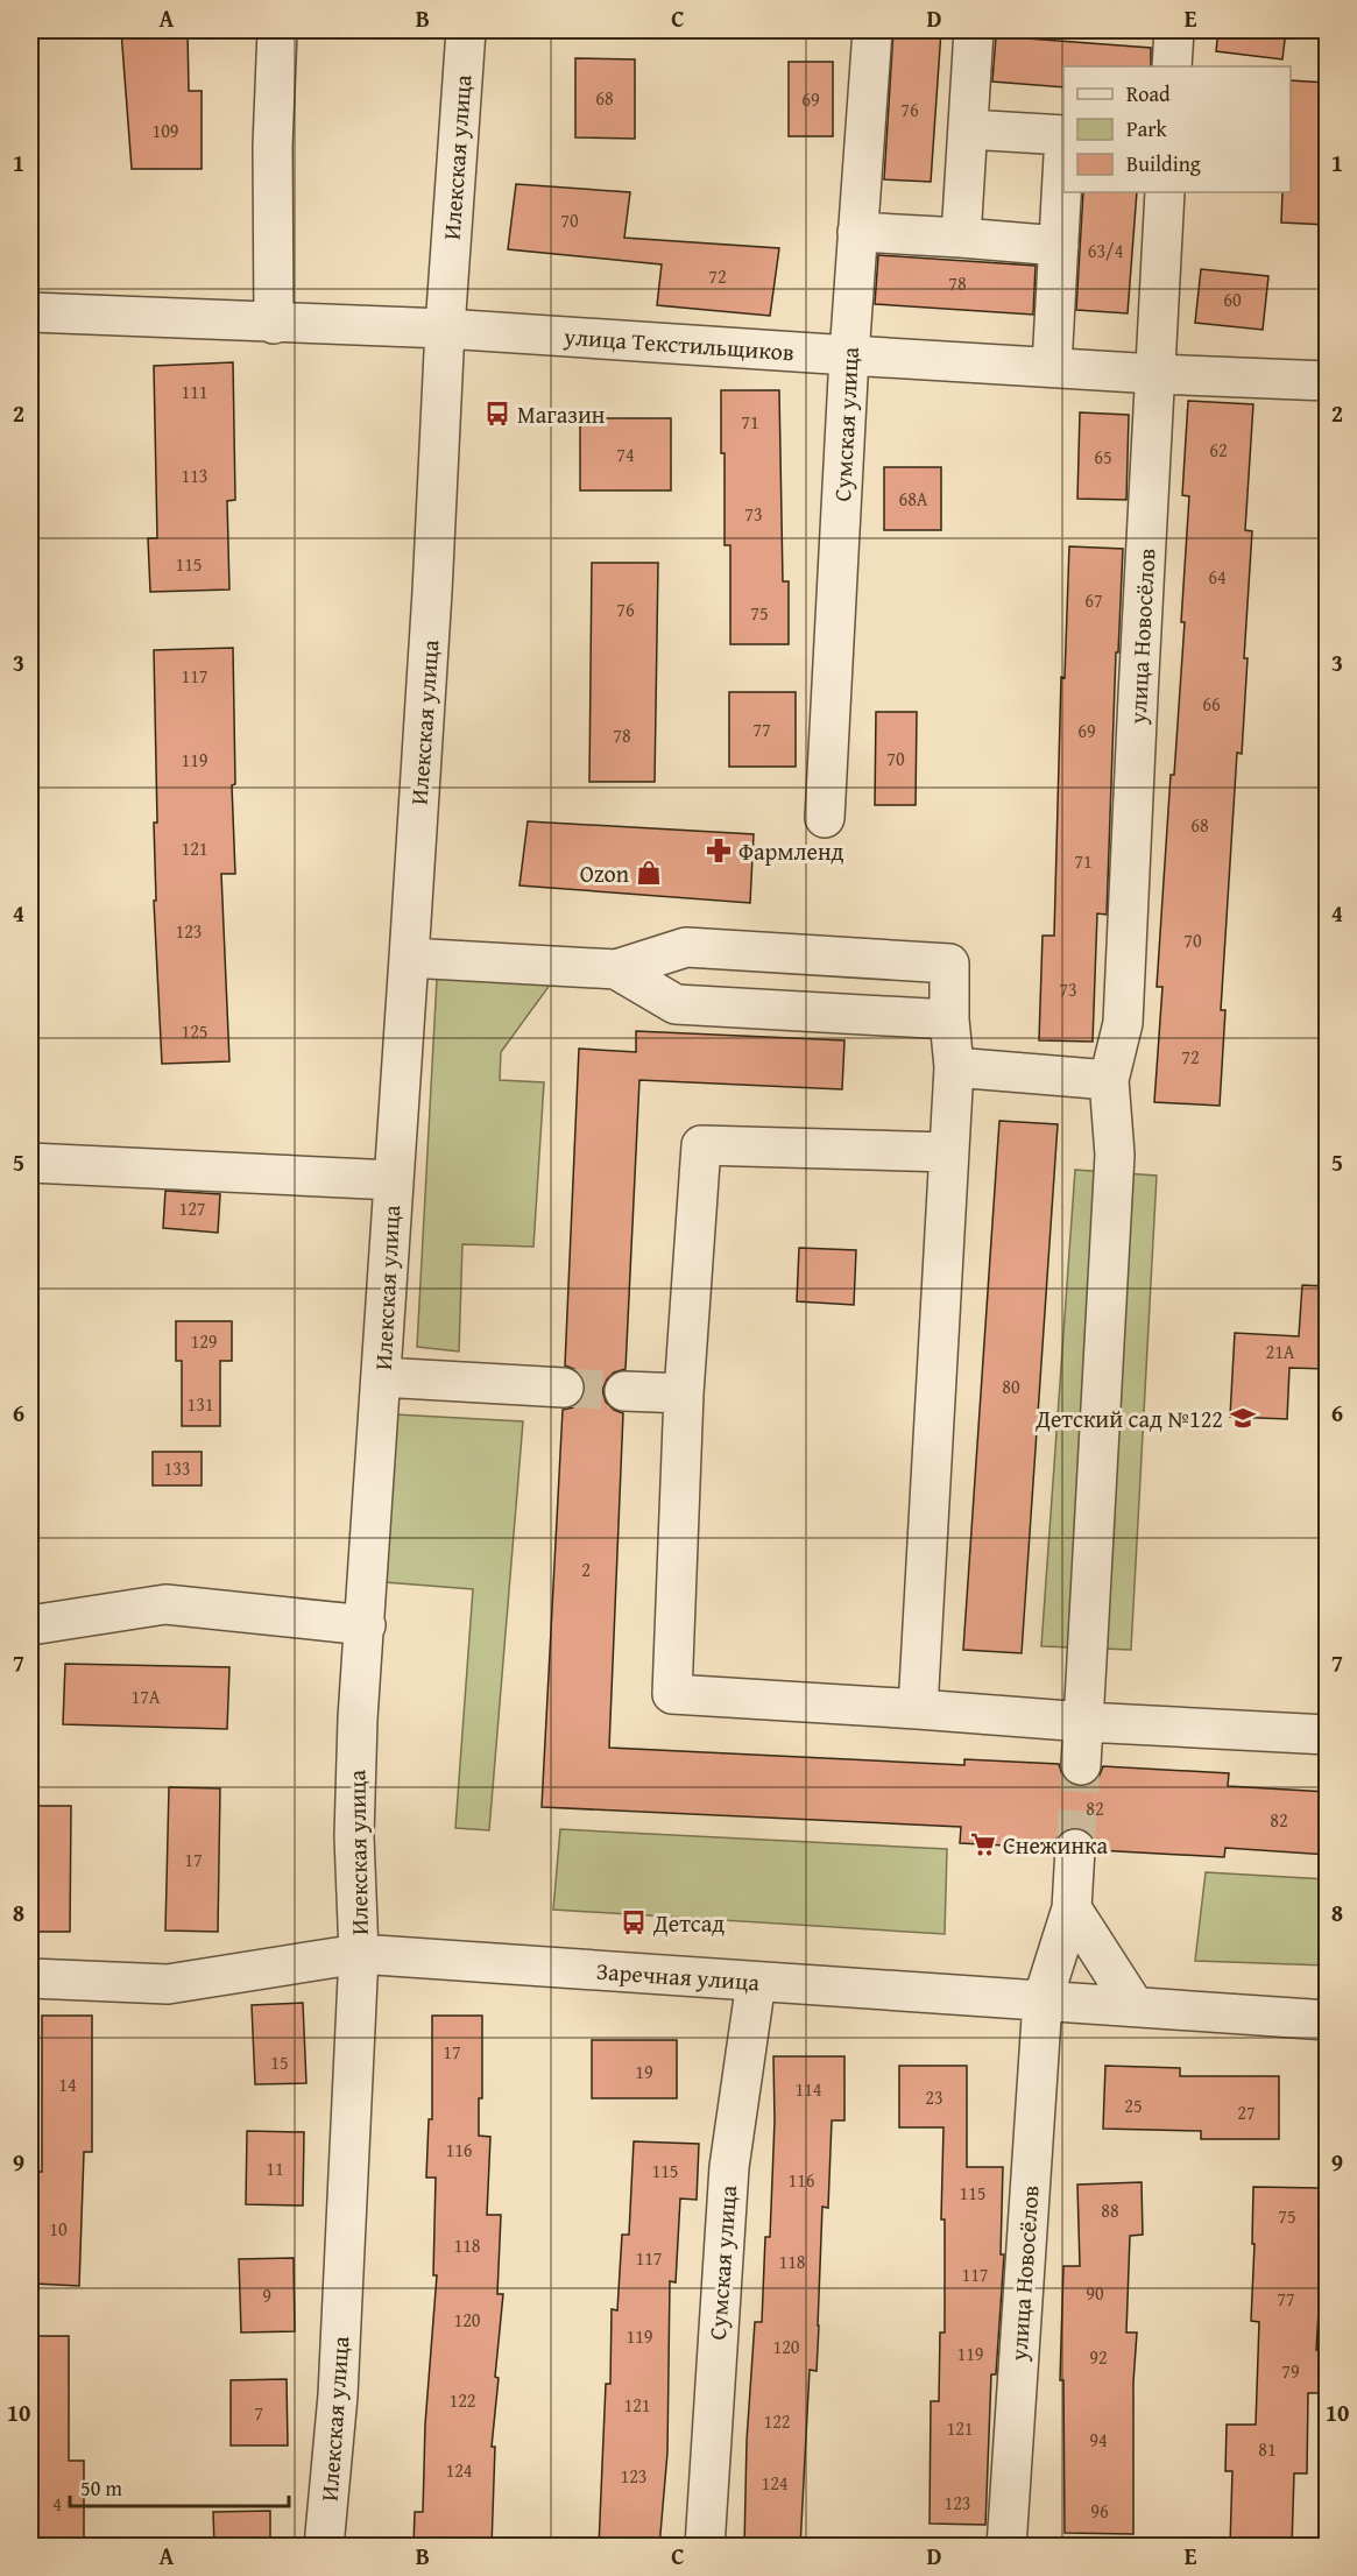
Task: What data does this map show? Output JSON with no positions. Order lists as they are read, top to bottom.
{
  "streets": {
    "street": [
      "Илекская улица",
      "улица Текстильщиков",
      "Сумская улица",
      "улица Новосёлов",
      "Заречная улица"
    ]
  },
  "crossings": [
    ["Илекская улица", "улица Текстильщиков"],
    ["Илекская улица", "Заречная улица"],
    ["улица Текстильщиков", "Сумская улица"],
    ["улица Текстильщиков", "улица Новосёлов"],
    ["Сумская улица", "Заречная улица"],
    ["улица Новосёлов", "Заречная улица"]
  ],
  "places": {
    "bus stop": ["Магазин", "Детсад"],
    "pharmacy": ["Фармленд"],
    "shop": ["Ozon"],
    "school or university": ["Детский сад №122"],
    "supermarket": ["Снежинка"]
  },
  "house_numbers": [
    "68",
    "69",
    "76",
    "109",
    "70",
    "63/4",
    "72",
    "78",
    "60",
    "111",
    "71",
    "62",
    "74",
    "65",
    "113",
    "68А",
    "73",
    "115",
    "64",
    "67",
    "76",
    "75",
    "117",
    "66",
    "77",
    "69",
    "78",
    "70",
    "119",
    "68",
    "121",
    "71",
    "123",
    "70",
    "73",
    "125",
    "72",
    "127",
    "129",
    "21А",
    "80",
    "131",
    "133",
    "2",
    "17А",
    "82",
    "82",
    "17",
    "17",
    "15",
    "19",
    "14",
    "114",
    "23",
    "25",
    "27",
    "116",
    "11",
    "115",
    "116",
    "115",
    "88",
    "75",
    "10",
    "118",
    "117",
    "118",
    "117",
    "90",
    "9",
    "77",
    "120",
    "119",
    "120",
    "119",
    "92",
    "79",
    "122",
    "121",
    "7",
    "122",
    "121",
    "94",
    "81",
    "124",
    "123",
    "124",
    "123",
    "4",
    "96"
  ],
  "legend": ["Road", "Park", "Building"],
  "scale_bar": "50 m",
  "grid": {
    "columns": [
      "A",
      "B",
      "C",
      "D",
      "E"
    ],
    "rows": [
      "1",
      "2",
      "3",
      "4",
      "5",
      "6",
      "7",
      "8",
      "9",
      "10"
    ]
  }
}
